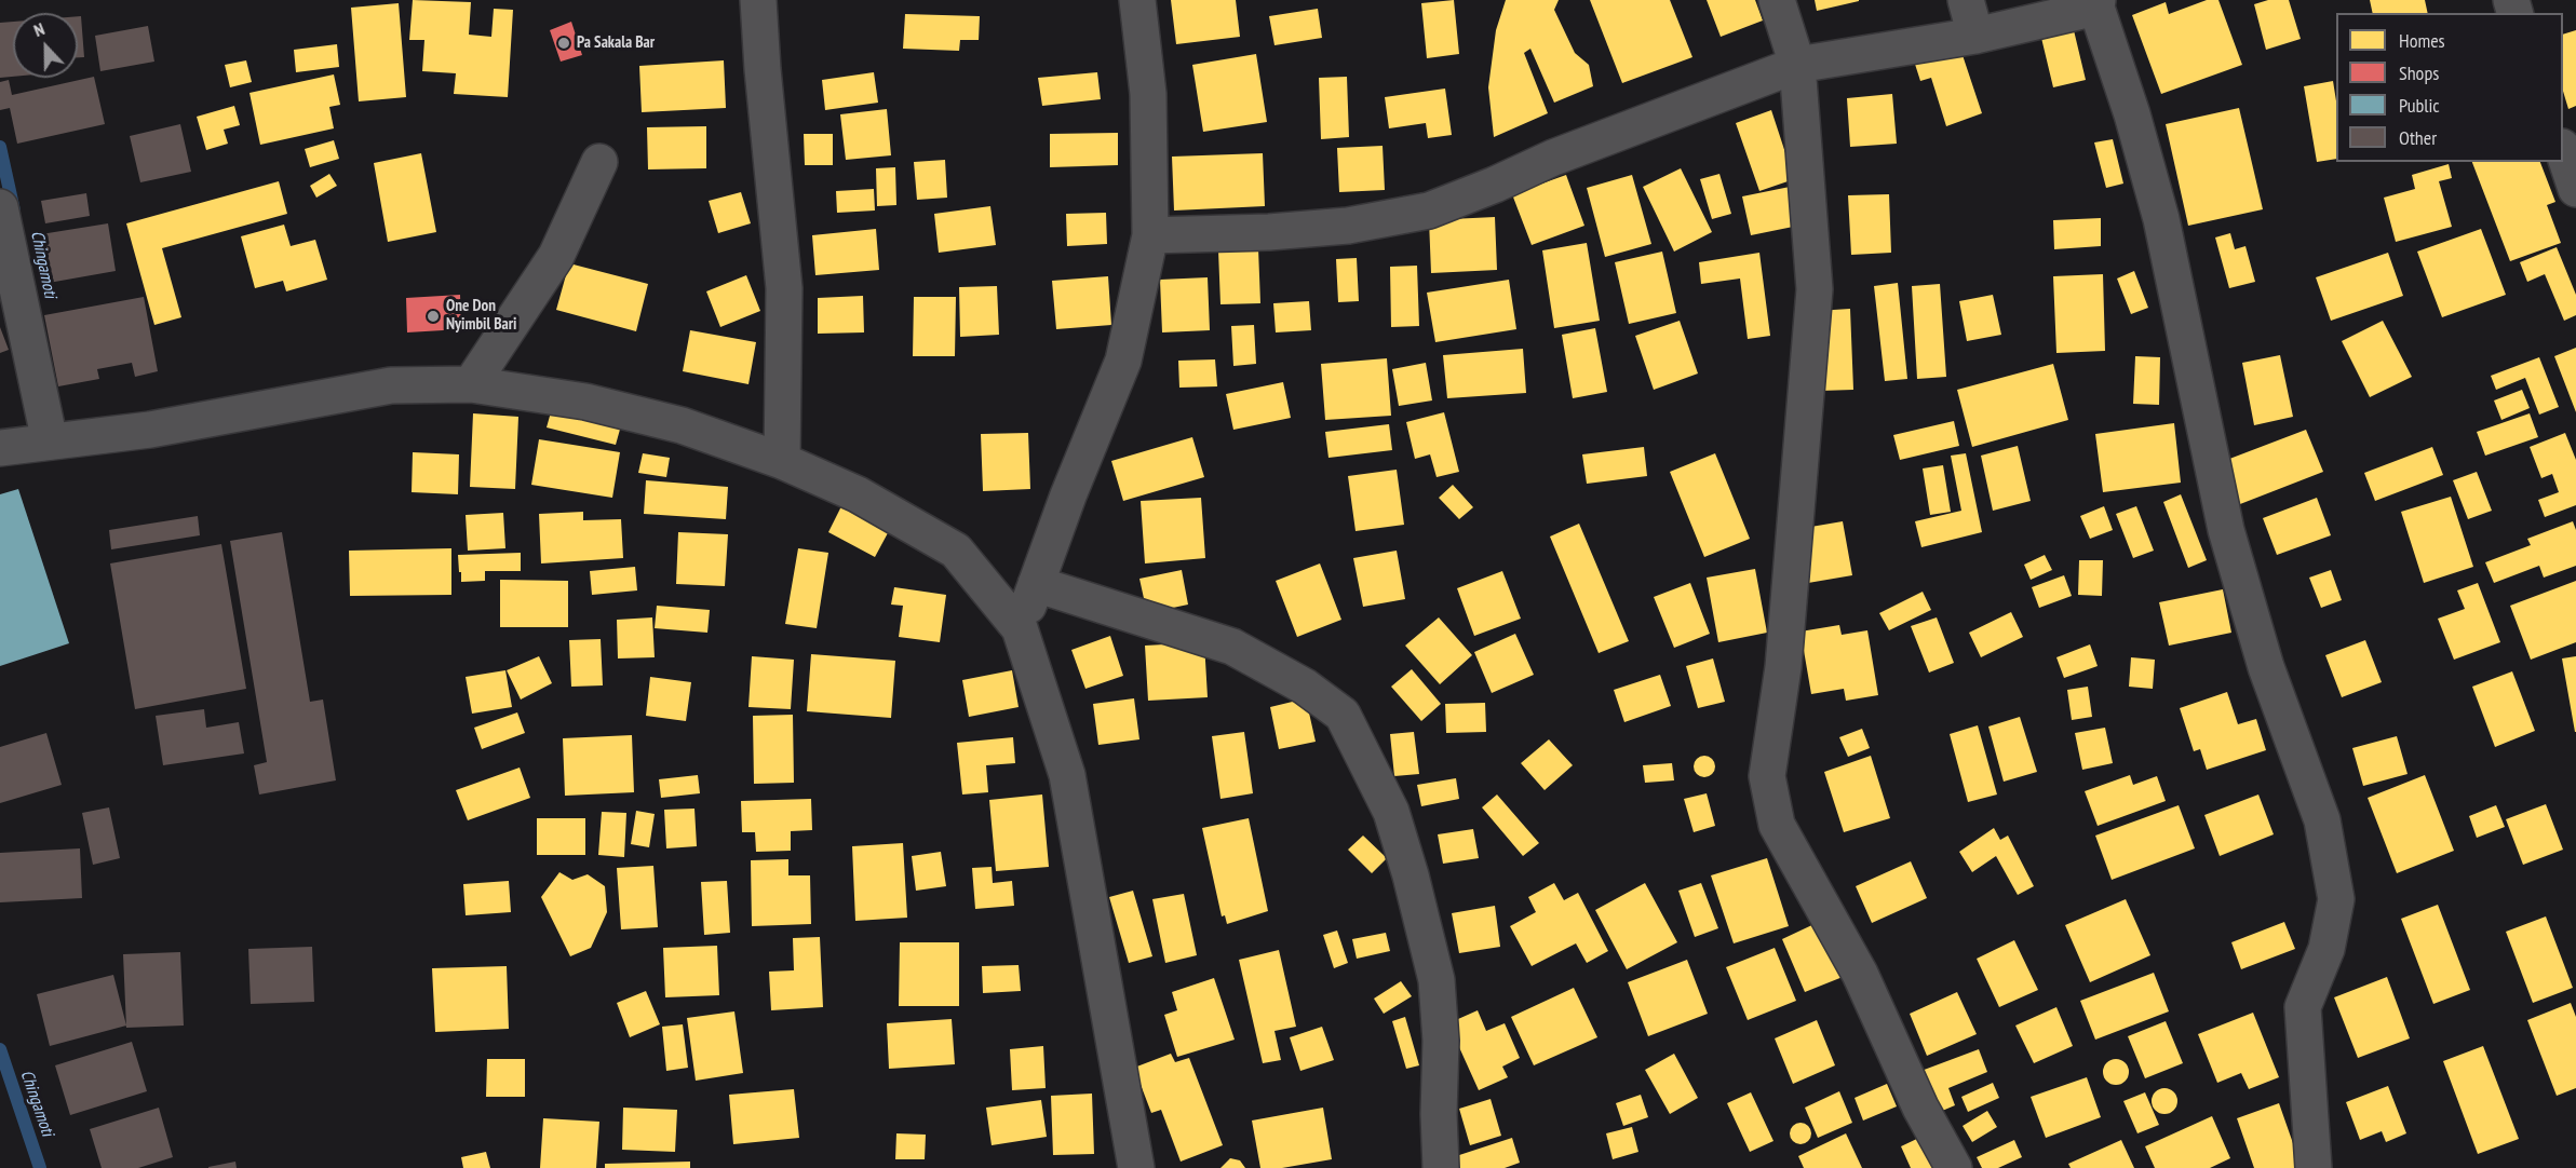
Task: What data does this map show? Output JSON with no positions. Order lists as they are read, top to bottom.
{
  "water": ["Chingamoti"],
  "places": ["Pa Sakala Bar", "One Don Nyimbil Bari"],
  "legend": [
    "Homes",
    "Shops",
    "Public",
    "Other"
  ],
  "north": "top"
}
